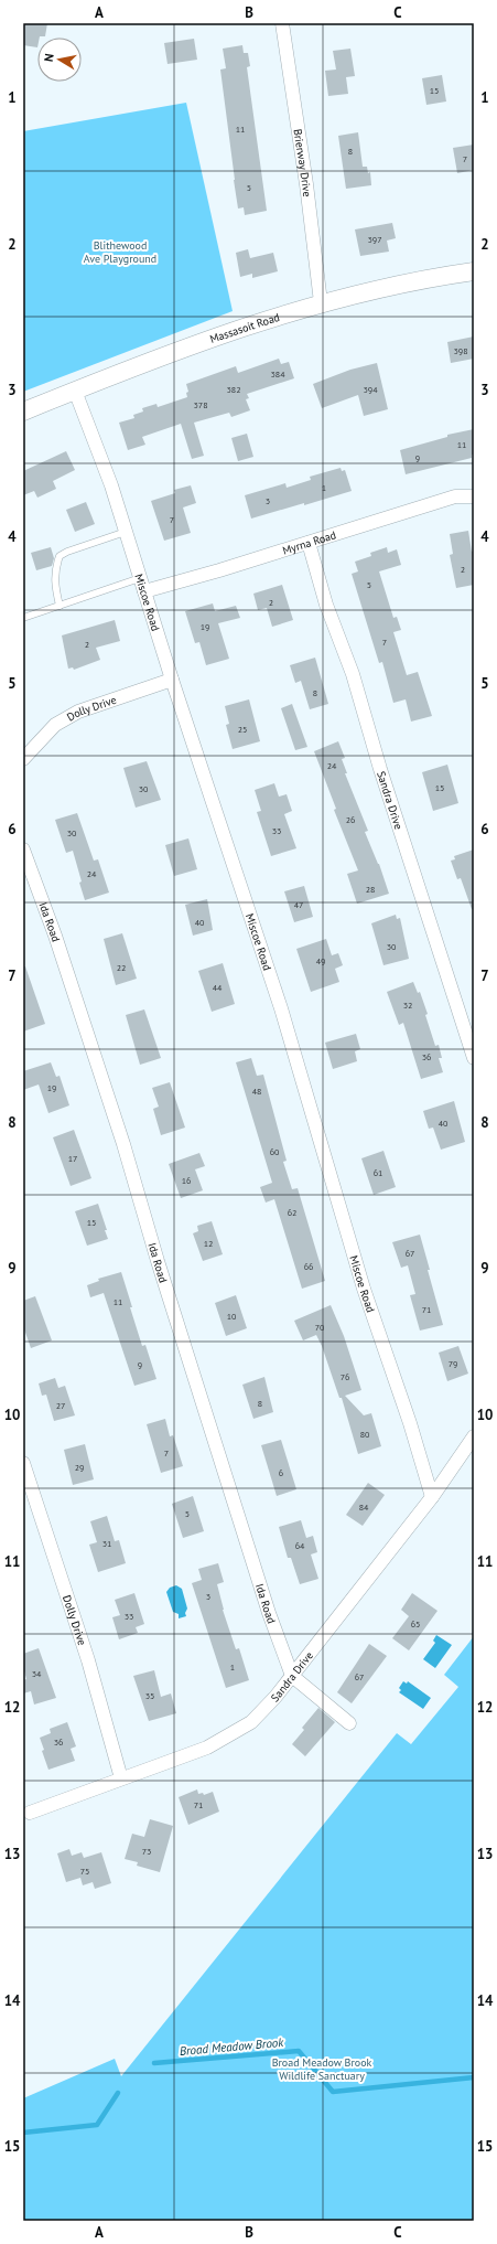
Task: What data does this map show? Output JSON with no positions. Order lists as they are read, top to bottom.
{
  "streets": {
    "main road": ["Massasoit Road"],
    "street": [
      "Brierway Drive",
      "Myrna Road",
      "Miscoe Road",
      "Dolly Drive",
      "Sandra Drive",
      "Ida Road"
    ]
  },
  "crossings": [
    ["Brierway Drive", "Massasoit Road"],
    ["Massasoit Road", "Miscoe Road"],
    ["Myrna Road", "Miscoe Road"],
    ["Myrna Road", "Sandra Drive"],
    ["Miscoe Road", "Dolly Drive"],
    ["Miscoe Road", "Sandra Drive"],
    ["Dolly Drive", "Sandra Drive"],
    ["Sandra Drive", "Ida Road"]
  ],
  "water": ["Broad Meadow Brook"],
  "parks": ["Blithewood Ave Playground", "Broad Meadow Brook Wildlife Sanctuary"],
  "house_numbers": [
    "15",
    "11",
    "8",
    "7",
    "5",
    "397",
    "398",
    "384",
    "382",
    "394",
    "378",
    "11",
    "9",
    "1",
    "3",
    "7",
    "2",
    "5",
    "2",
    "19",
    "7",
    "2",
    "8",
    "25",
    "24",
    "15",
    "30",
    "26",
    "33",
    "30",
    "24",
    "28",
    "47",
    "40",
    "30",
    "49",
    "22",
    "44",
    "32",
    "36",
    "19",
    "48",
    "40",
    "60",
    "17",
    "61",
    "16",
    "62",
    "15",
    "12",
    "67",
    "66",
    "11",
    "71",
    "10",
    "70",
    "79",
    "9",
    "76",
    "8",
    "27",
    "80",
    "7",
    "29",
    "6",
    "84",
    "5",
    "31",
    "64",
    "3",
    "33",
    "65",
    "1",
    "34",
    "67",
    "35",
    "36",
    "71",
    "73",
    "75"
  ],
  "north": "left",
  "grid": {
    "columns": ["A", "B", "C"],
    "rows": [
      "1",
      "2",
      "3",
      "4",
      "5",
      "6",
      "7",
      "8",
      "9",
      "10",
      "11",
      "12",
      "13",
      "14",
      "15"
    ]
  }
}
